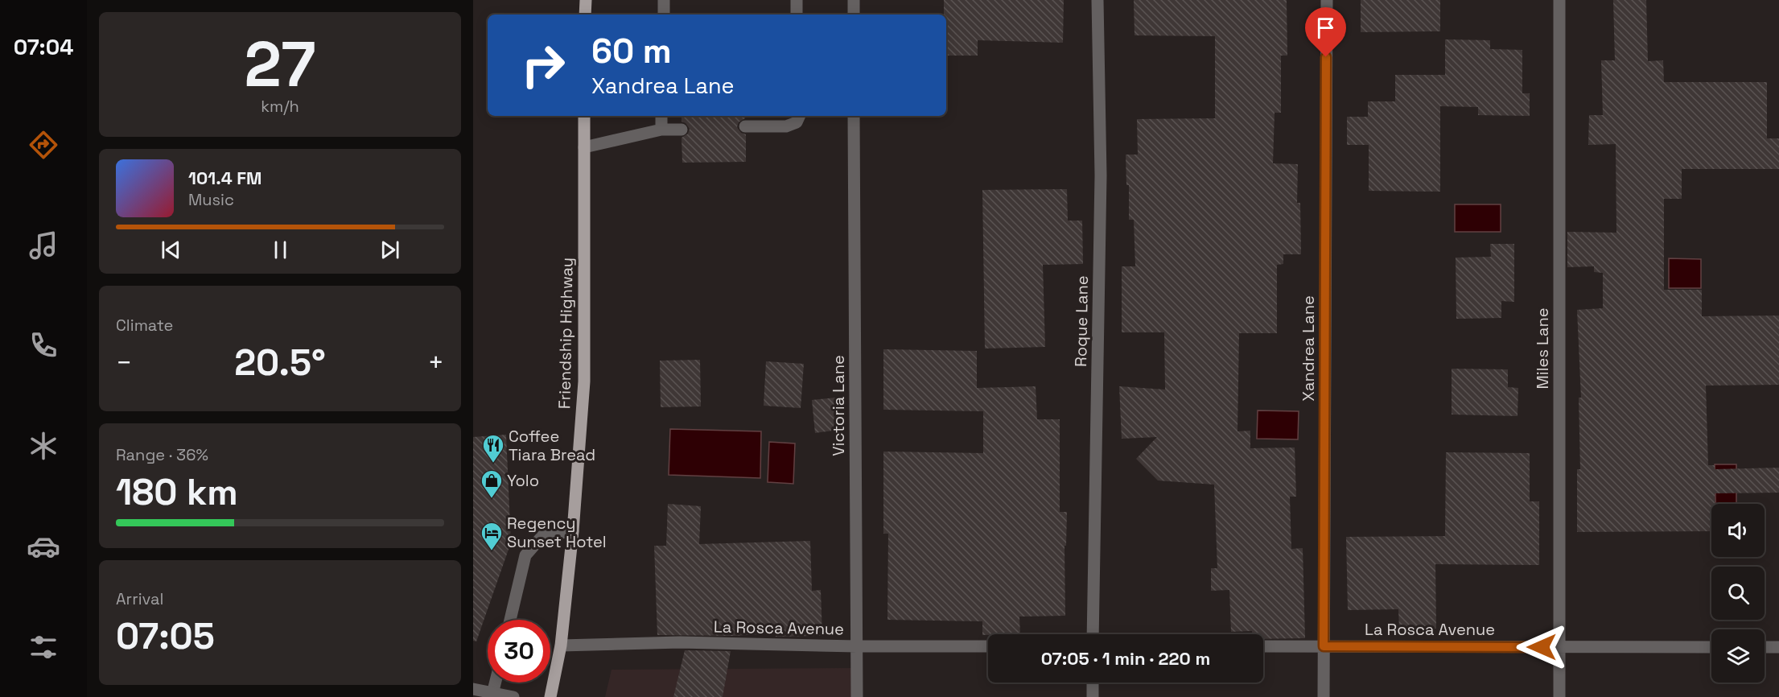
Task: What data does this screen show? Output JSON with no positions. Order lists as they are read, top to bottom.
{
  "streets": {
    "main road": ["Friendship Highway"],
    "street": [
      "Roque Lane",
      "Xandrea Lane",
      "Miles Lane",
      "Victoria Lane",
      "La Rosca Avenue"
    ]
  },
  "crossings": [
    ["Friendship Highway", "La Rosca Avenue"],
    ["Xandrea Lane", "La Rosca Avenue"],
    ["Miles Lane", "La Rosca Avenue"],
    ["Victoria Lane", "La Rosca Avenue"]
  ],
  "places": {
    "restaurant": ["Coffee Tiara Bread"],
    "shop": ["Yolo"],
    "hotel": ["Regency Sunset Hotel"]
  },
  "page": {
    "tabs": "07:04",
    "tile": [
      ["27", "km/h"],
      "Climate",
      ["Range · 36%", "180 km"],
      ["Arrival", "07:05"]
    ],
    "turn": ["60 m", "Xandrea Lane"],
    "song": ["101.4 FM", "Music"],
    "heat": ["−", "20.5°", "+"],
    "limit": "30",
    "trip": "07:05 · 1 min · 220 m"
  }
}
